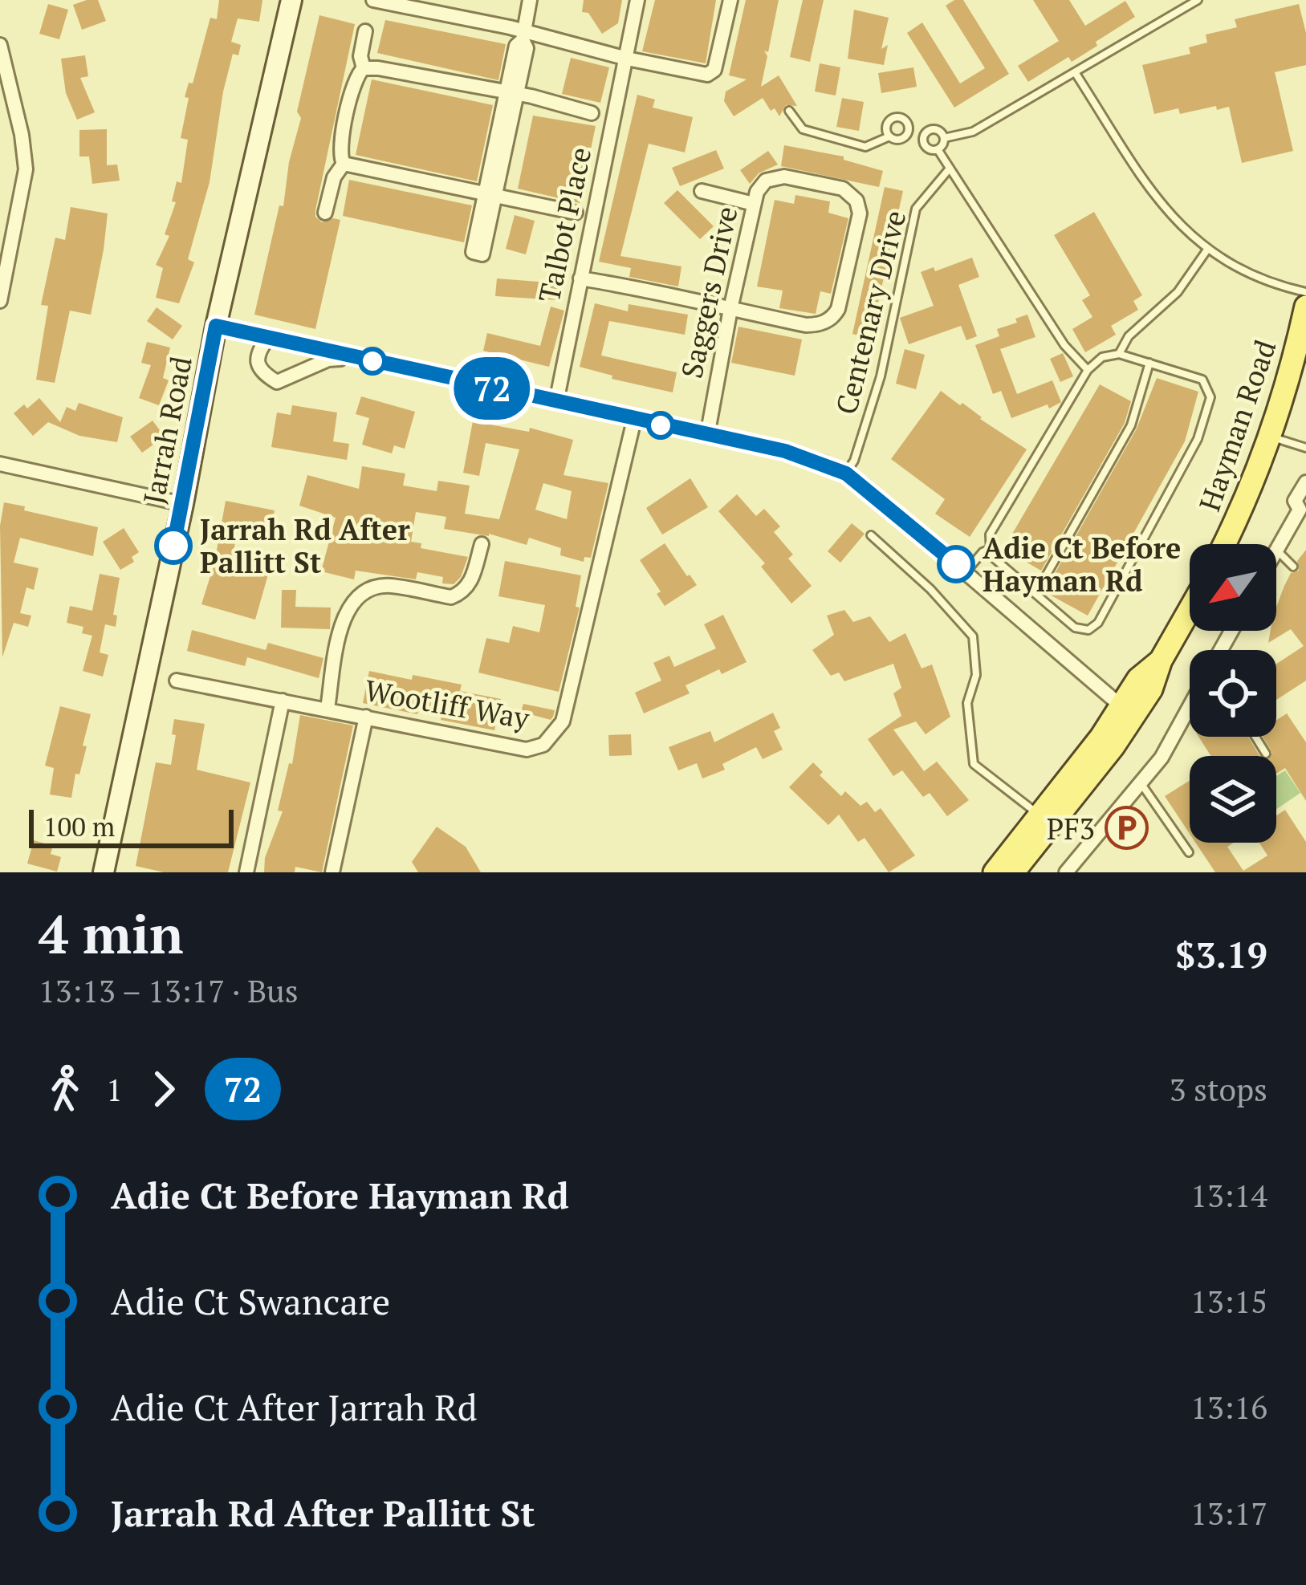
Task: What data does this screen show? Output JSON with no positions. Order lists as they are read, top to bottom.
{
  "streets": {
    "main road": ["Hayman Road"],
    "street": [
      "Talbot Place",
      "Saggers Drive",
      "Jarrah Road",
      "Wootliff Way"
    ],
    "lane": ["Centenary Drive"]
  },
  "places": {
    "other": ["Jarrah Rd After Pallitt St", "Adie Ct Before Hayman Rd"],
    "parking": ["PF3"]
  },
  "lines": ["bus line 72"],
  "scale_bar": "100 m",
  "north": "bottom left",
  "page": {
    "on_map": "72",
    "scale": "100 m",
    "heading": ["4 min", "13:13 – 13:17 · Bus", "$3.19"],
    "legs": ["1", "72", "3 stops"],
    "list": [
      {
        "name": "Adie Ct Before Hayman Rd",
        "value": "13:14"
      },
      {
        "name": "Adie Ct Swancare",
        "value": "13:15"
      },
      {
        "name": "Adie Ct After Jarrah Rd",
        "value": "13:16"
      },
      {
        "name": "Jarrah Rd After Pallitt St",
        "value": "13:17"
      }
    ]
  }
}
